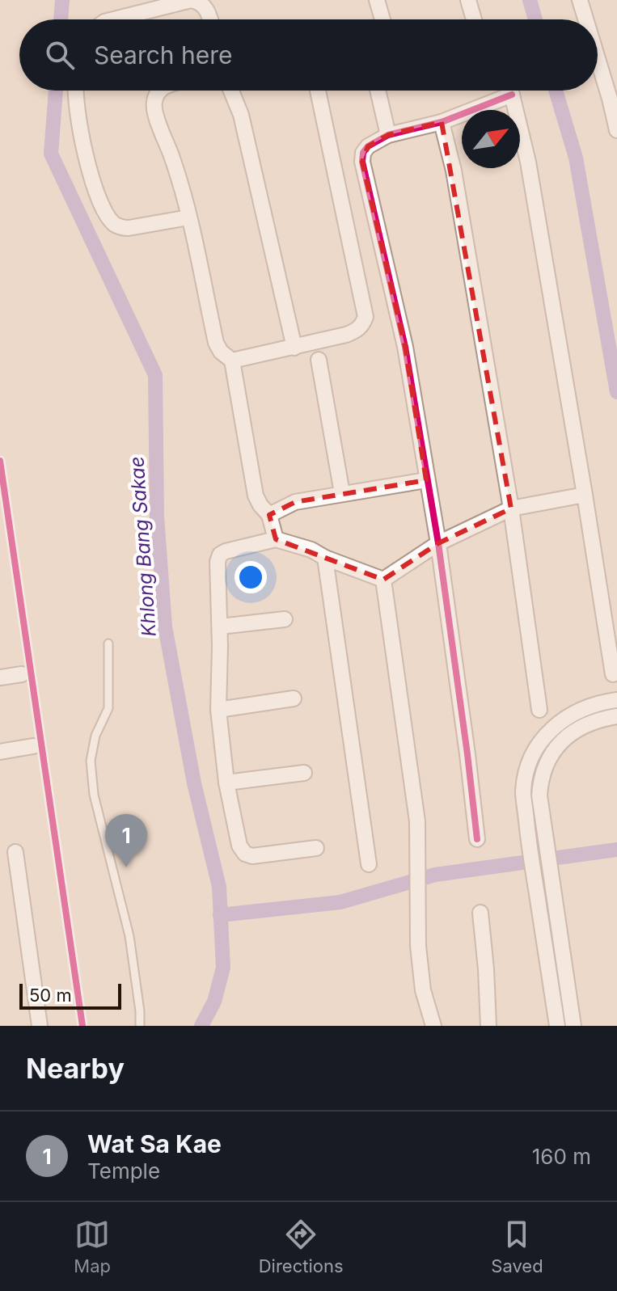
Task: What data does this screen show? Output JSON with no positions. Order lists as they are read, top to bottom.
{
  "water": ["Khlong Bang Sakae"],
  "scale_bar": "50 m",
  "north": "top right",
  "page": {
    "search": "Search here",
    "pins": "1",
    "scale": "50 m",
    "heading": "Nearby",
    "list": [
      {
        "mark": "1",
        "name": "Wat Sa Kae",
        "note": "Temple",
        "value": "160 m"
      }
    ],
    "nav": ["Map", "Directions", "Saved"]
  }
}
